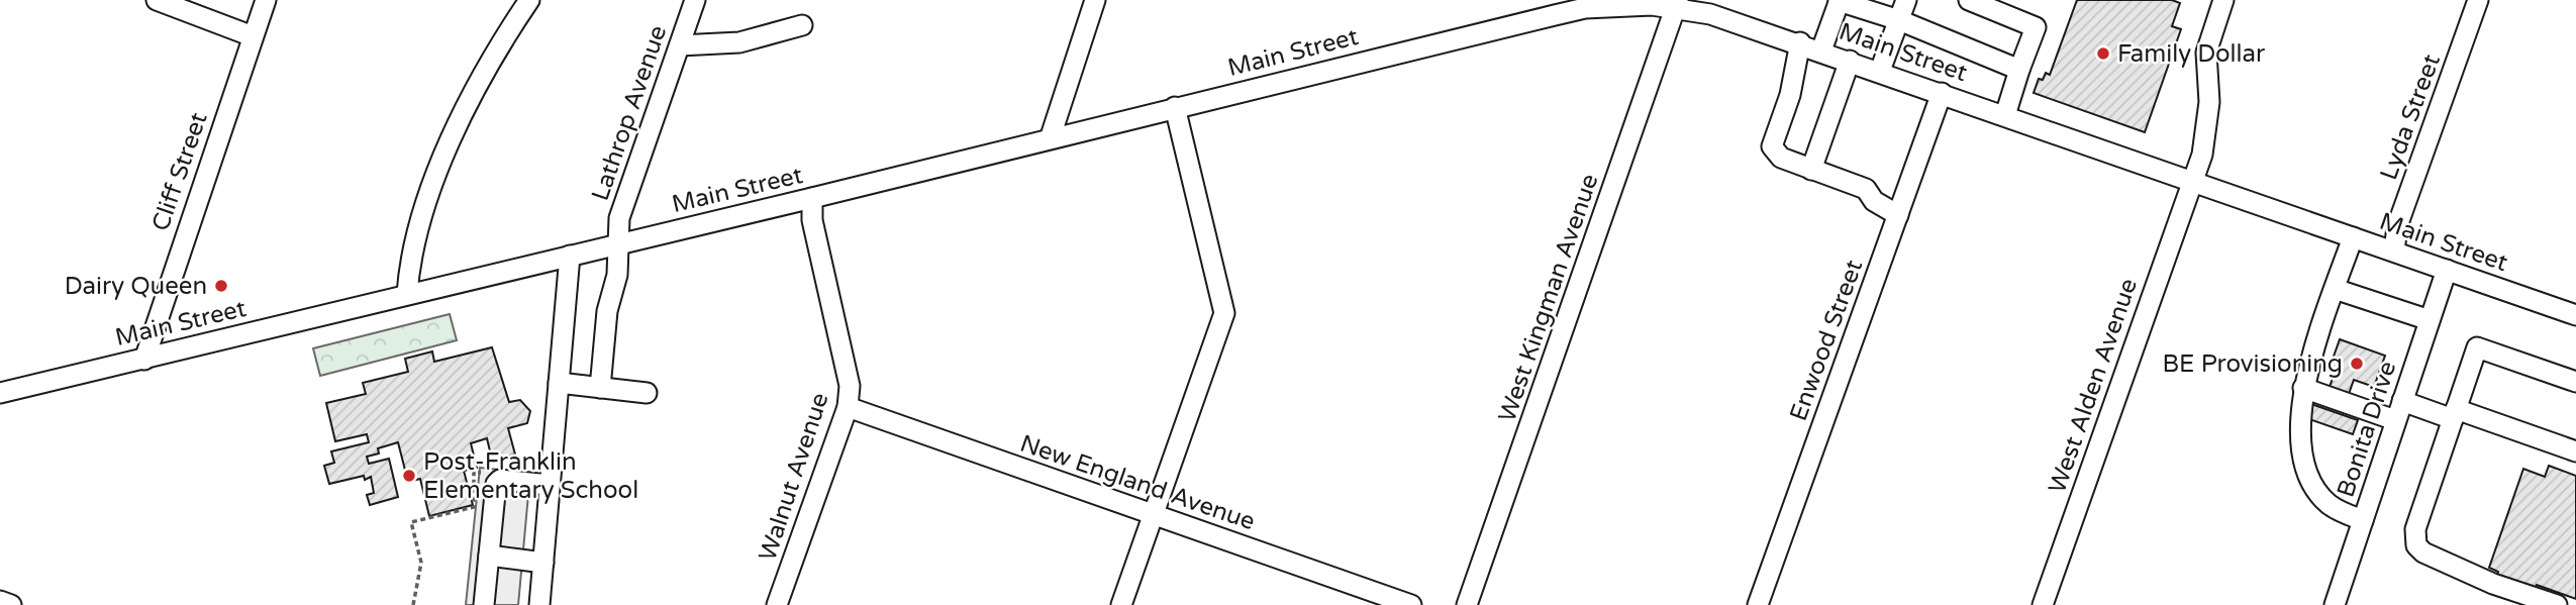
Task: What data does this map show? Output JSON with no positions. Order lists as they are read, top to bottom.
{
  "streets": {
    "street": [
      "Main Street",
      "Lathrop Avenue",
      "Lyda Street",
      "Cliff Street",
      "West Kingman Avenue",
      "Enwood Street",
      "West Alden Avenue",
      "Bonita Drive",
      "Walnut Avenue",
      "New England Avenue"
    ]
  },
  "crossings": [
    ["Main Street", "Lathrop Avenue"],
    ["Main Street", "Lyda Street"],
    ["Main Street", "Cliff Street"],
    ["Main Street", "West Kingman Avenue"],
    ["Main Street", "Enwood Street"],
    ["Main Street", "West Alden Avenue"],
    ["Main Street", "Bonita Drive"],
    ["Main Street", "Walnut Avenue"],
    ["Walnut Avenue", "New England Avenue"]
  ],
  "places": [
    "Family Dollar",
    "Dairy Queen",
    "BE Provisioning",
    "Post-Franklin Elementary School"
  ]
}
